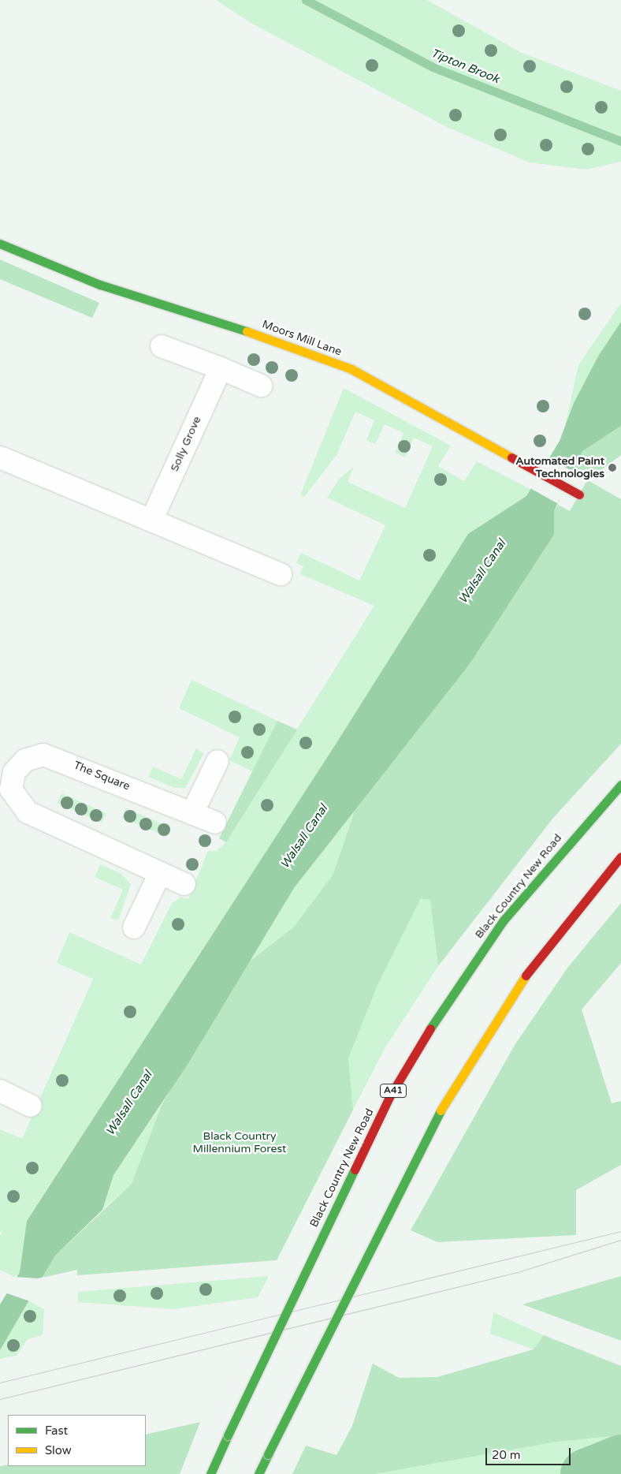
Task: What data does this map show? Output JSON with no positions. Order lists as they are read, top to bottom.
{
  "streets": {
    "main road": ["Moors Mill Lane", "Black Country New Road", "A41"],
    "street": ["Solly Grove", "The Square"]
  },
  "water": ["Tipton Brook", "Walsall Canal"],
  "parks": ["Black Country Millennium Forest"],
  "places": ["Automated Paint Technologies"],
  "legend": ["Fast", "Slow"],
  "scale_bar": "20 m"
}
